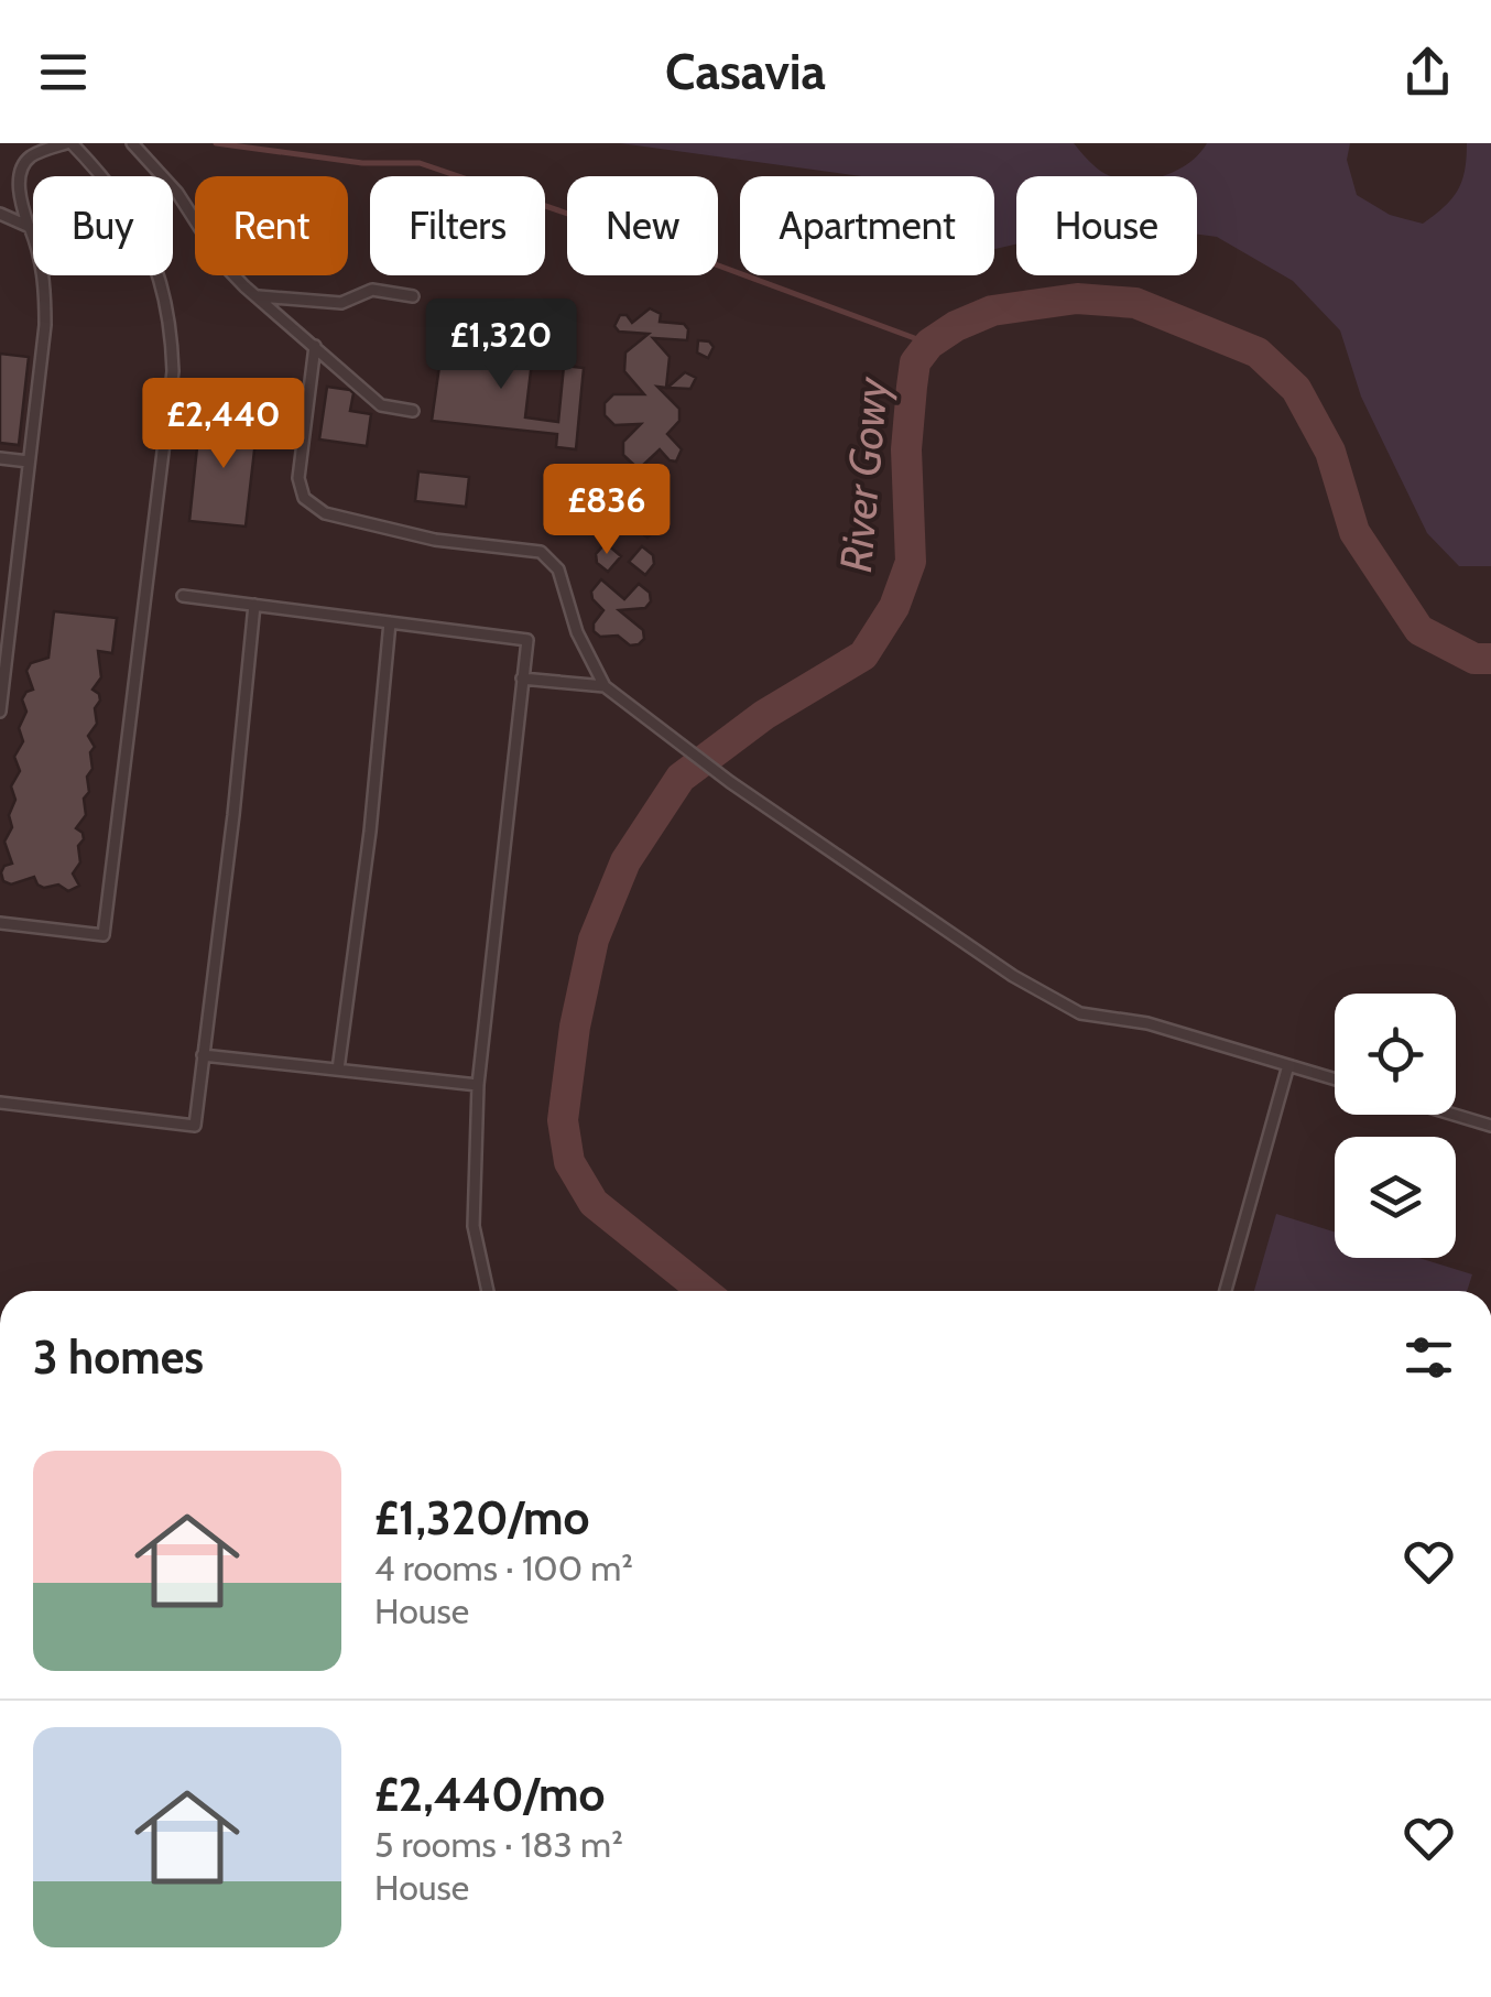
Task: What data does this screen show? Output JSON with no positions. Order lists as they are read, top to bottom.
{
  "water": ["River Gowy"],
  "page": {
    "header": "Casavia",
    "chip": [
      "Buy",
      "Rent",
      "Filters",
      "New",
      "Apartment",
      "House"
    ],
    "price": ["£1,320", "£2,440", "£836"],
    "heading": "3 homes",
    "list": [
      {
        "name": "£1,320/mo",
        "note": "4 rooms · 100 m² · House"
      },
      {
        "name": "£2,440/mo",
        "note": "5 rooms · 183 m² · House"
      }
    ]
  }
}
